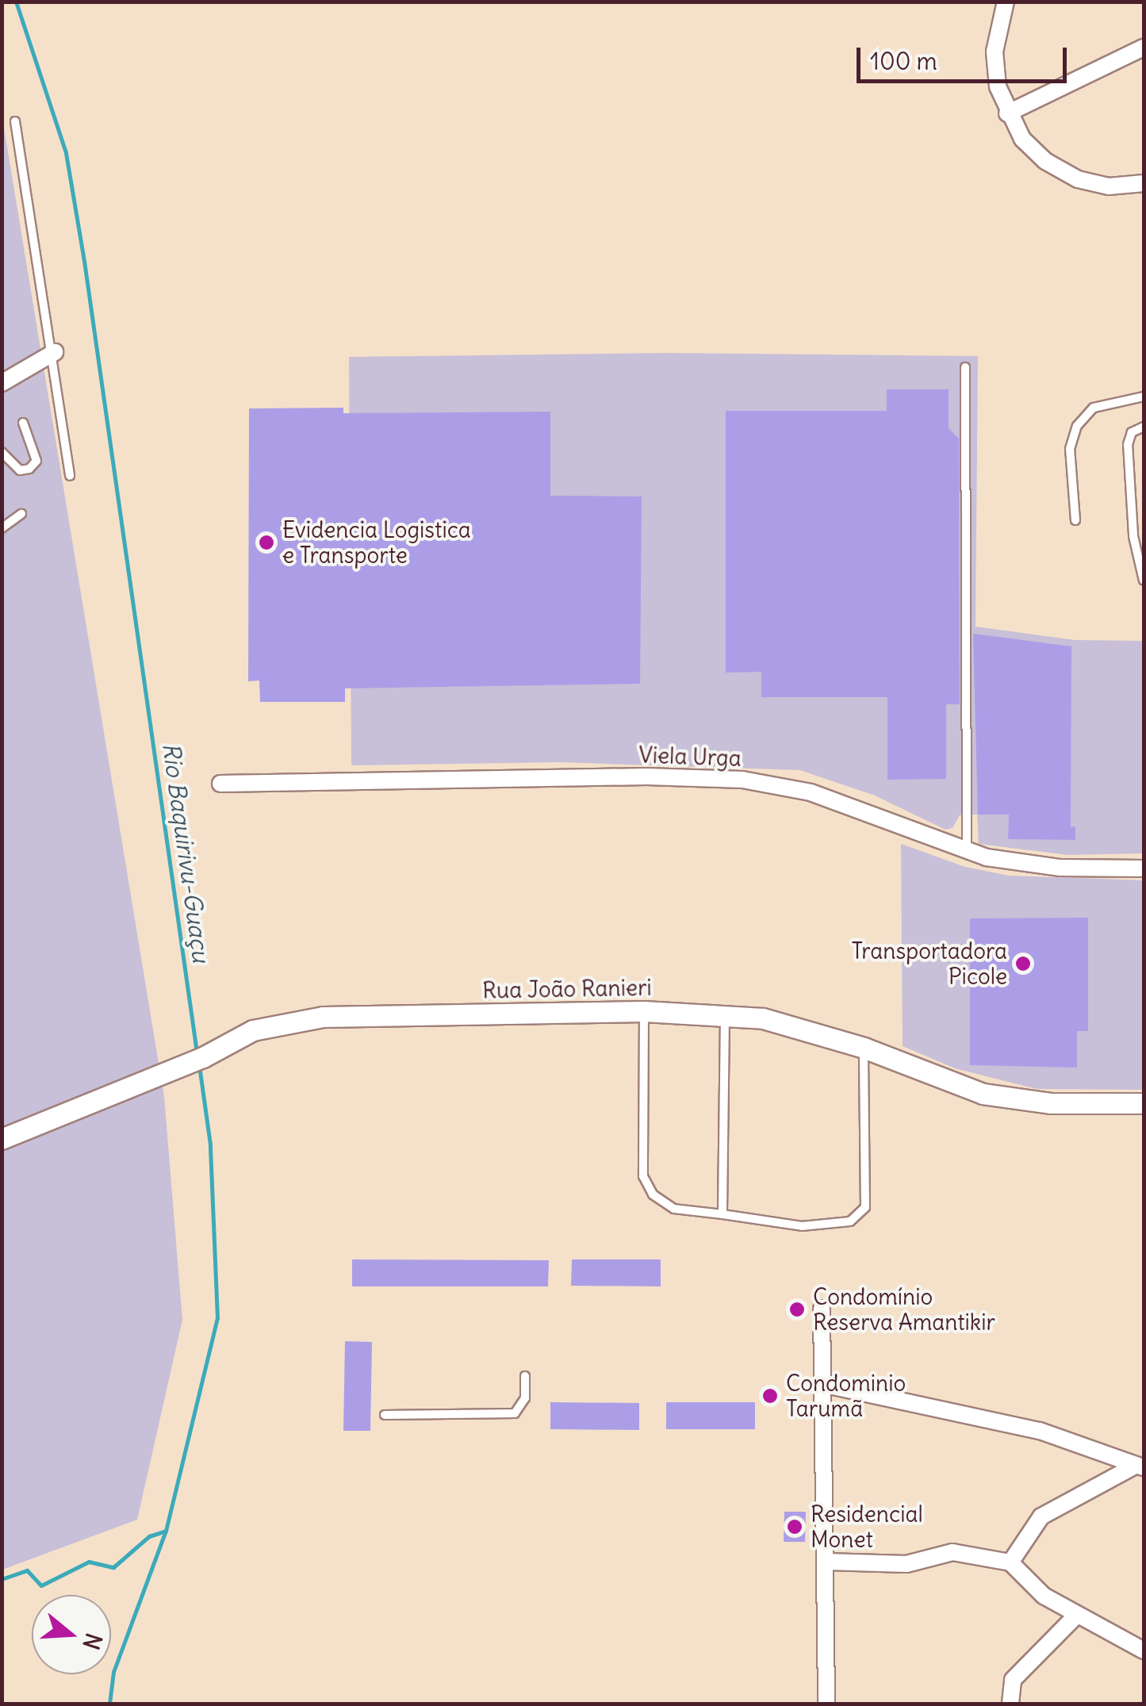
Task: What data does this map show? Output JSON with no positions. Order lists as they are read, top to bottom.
{
  "streets": {
    "street": ["Viela Urga", "Rua João Ranieri"]
  },
  "water": ["Rio Baquirivu-Guaçu"],
  "places": [
    "Evidencia Logistica e Transporte",
    "Transportadora Picole",
    "Condomínio Reserva Amantikir",
    "Condominio Tarumã",
    "Residencial Monet"
  ],
  "scale_bar": "100 m",
  "north": "right"
}
